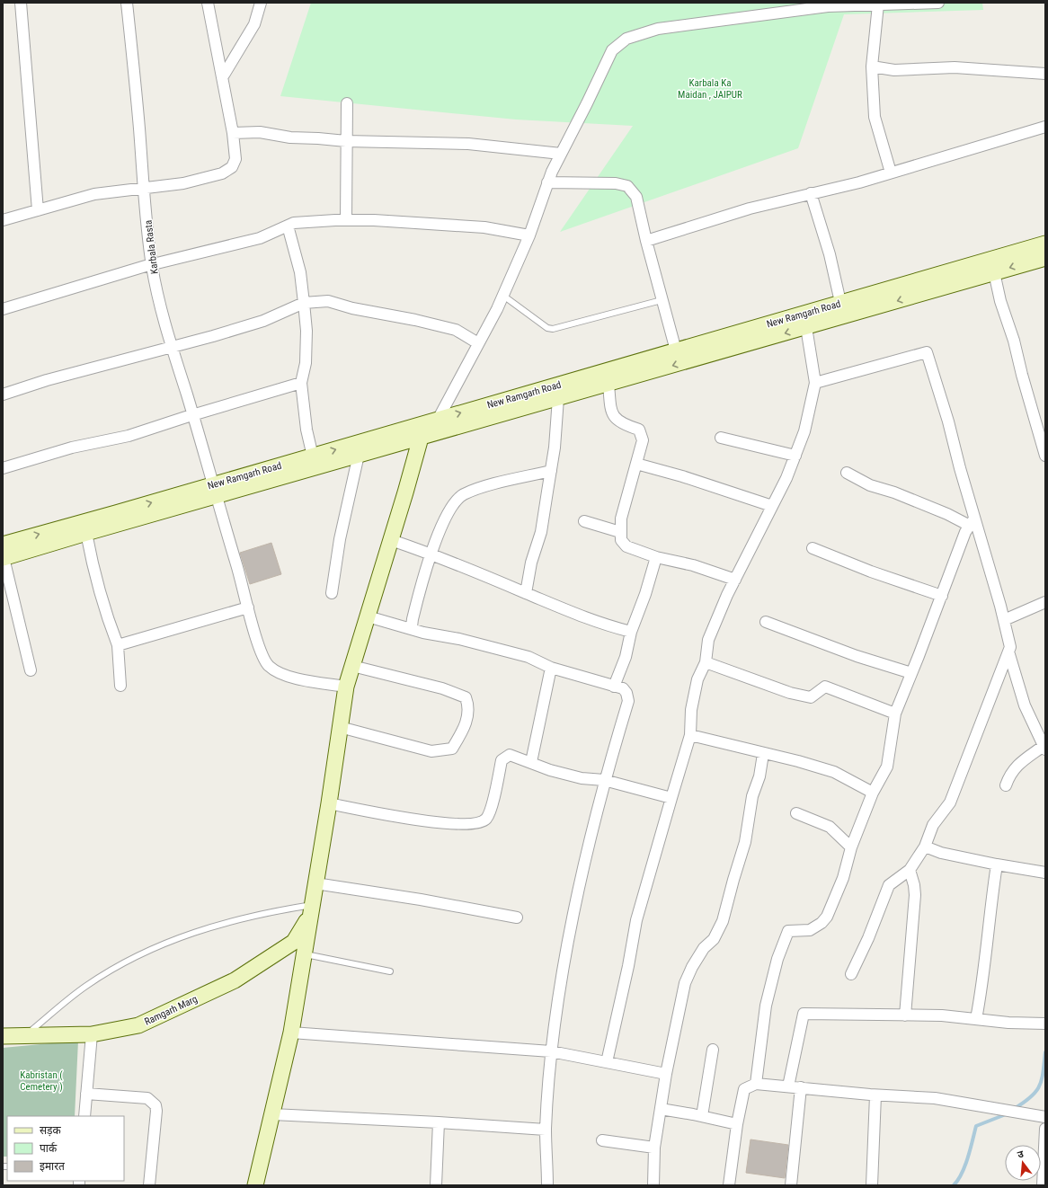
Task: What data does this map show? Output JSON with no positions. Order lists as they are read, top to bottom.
{
  "streets": {
    "street": ["Karbala Rasta", "New Ramgarh Road", "Ramgarh Marg"]
  },
  "crossings": [
    ["Karbala Rasta", "New Ramgarh Road"]
  ],
  "parks": ["Karbala Ka Maidan , JAIPUR", "Kabristan ( Cemetery )"],
  "legend": ["सड़क", "पार्क", "इमारत"],
  "north": "top"
}
